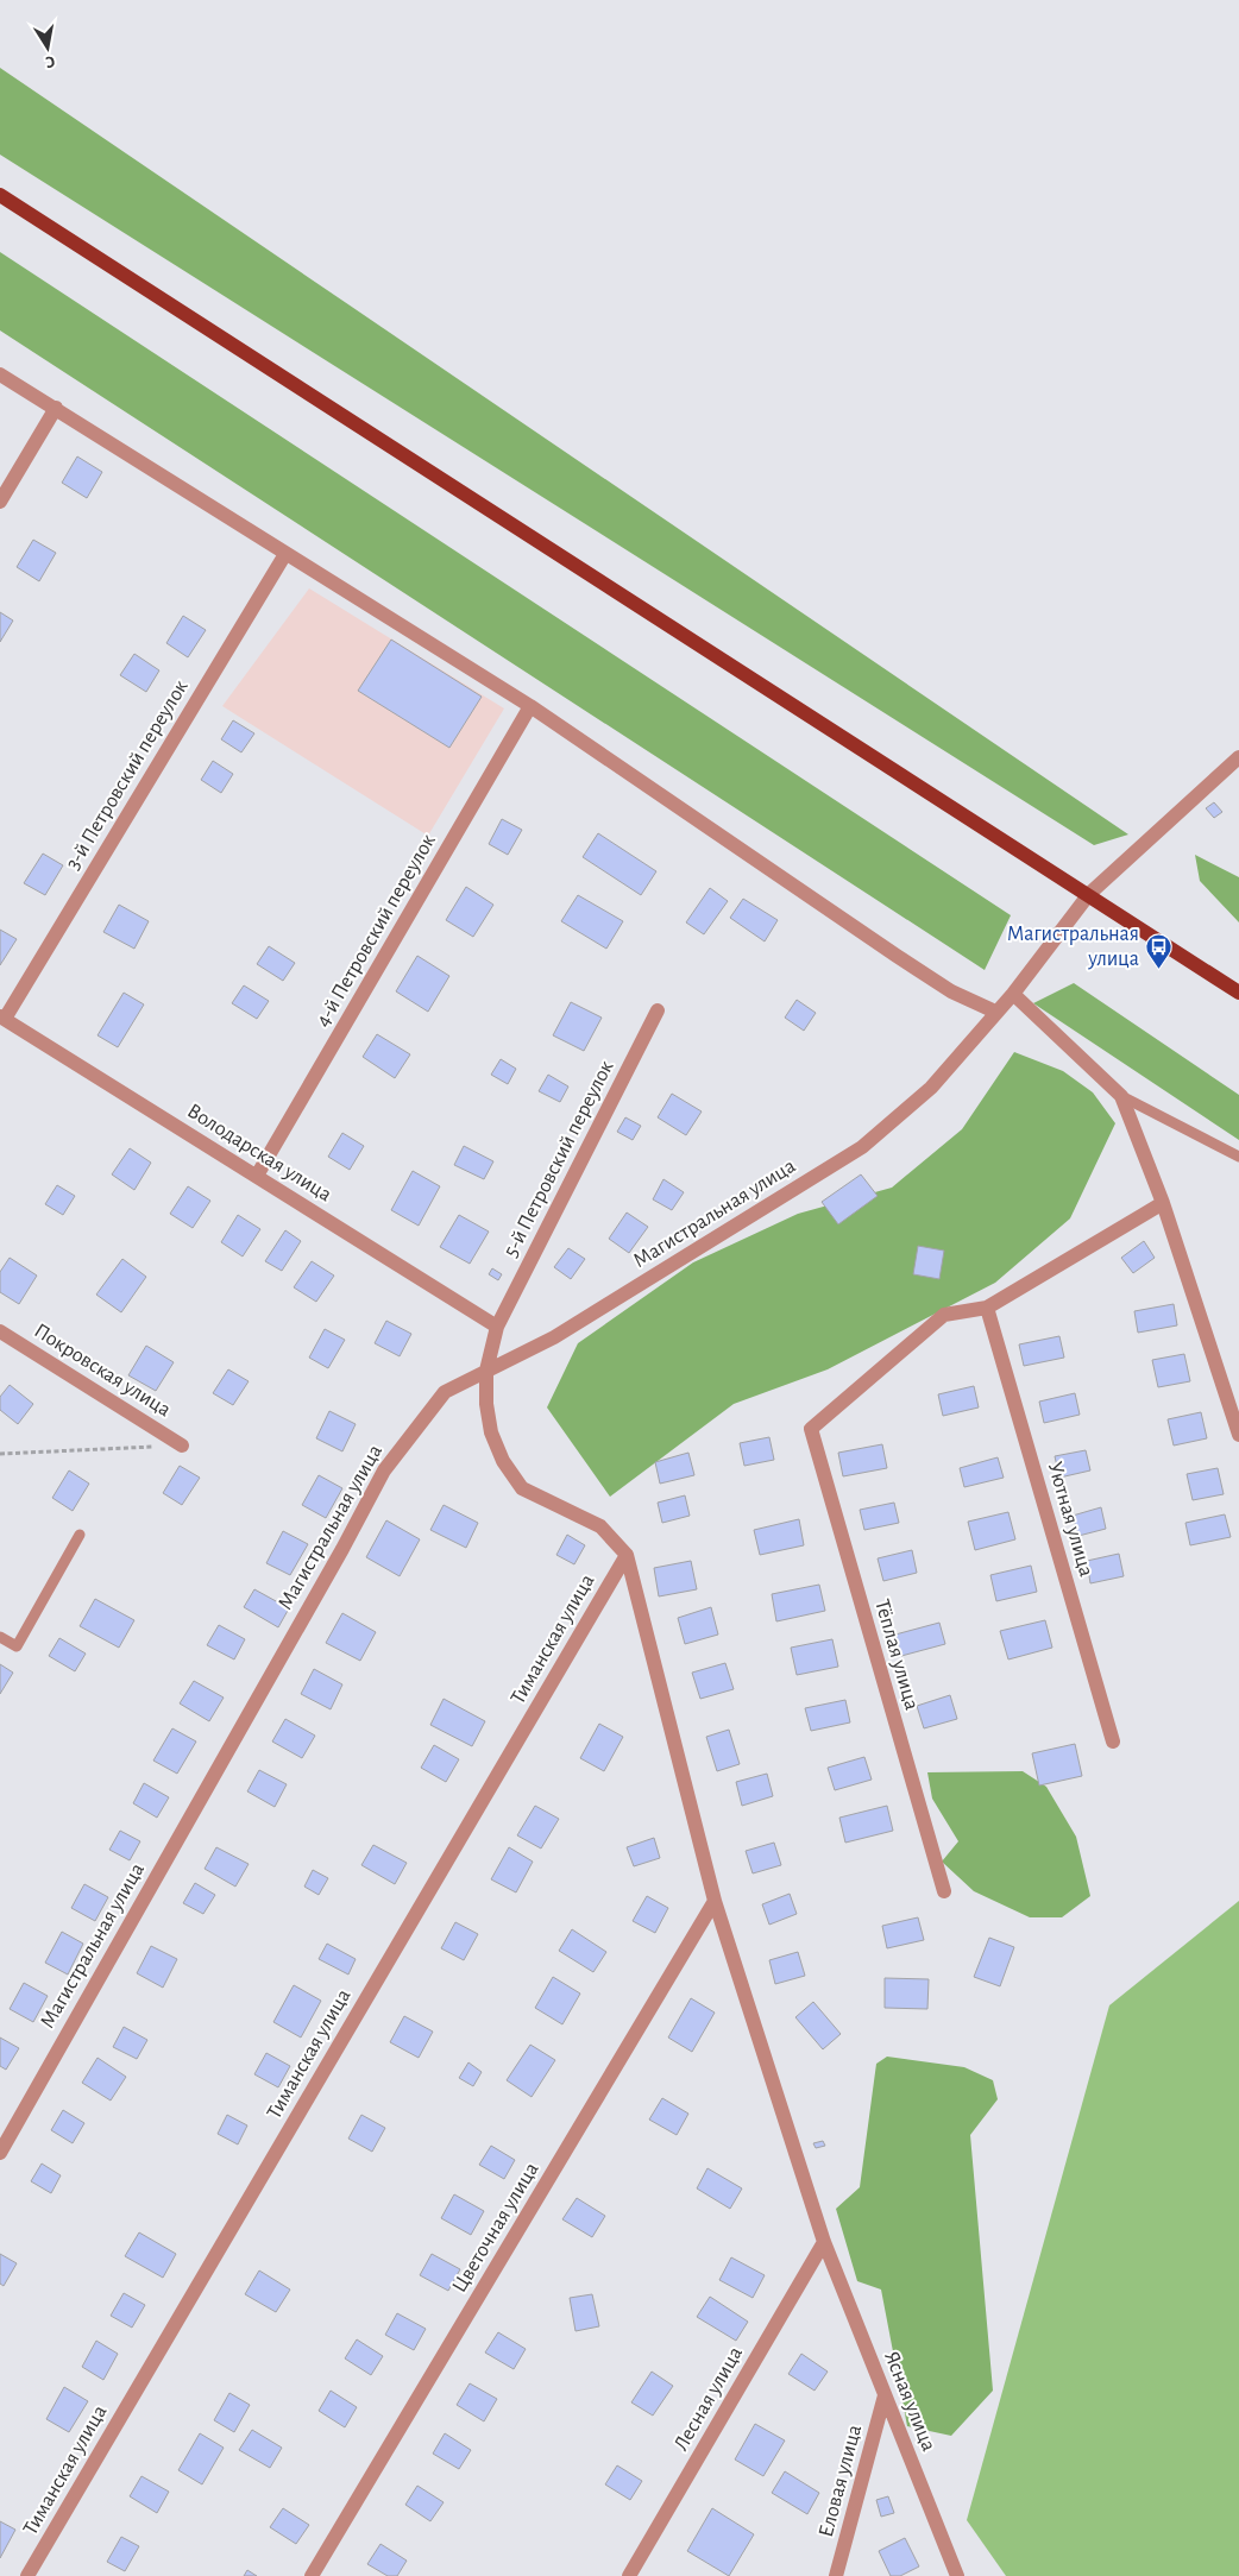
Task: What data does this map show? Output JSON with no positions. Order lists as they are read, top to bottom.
{
  "streets": {
    "street": [
      "3-й Петровский переулок",
      "4-й Петровский переулок",
      "Володарская улица",
      "5-й Петровский переулок",
      "Магистральная улица",
      "Покровская улица",
      "Уютная улица",
      "Тиманская улица",
      "Тёплая улица",
      "Цветочная улица",
      "Лесная улица",
      "Ясная улица",
      "Еловая улица"
    ]
  },
  "crossings": [
    ["3-й Петровский переулок", "Володарская улица"],
    ["4-й Петровский переулок", "Володарская улица"],
    ["Володарская улица", "5-й Петровский переулок"],
    ["5-й Петровский переулок", "Магистральная улица"],
    ["5-й Петровский переулок", "Тиманская улица"],
    ["5-й Петровский переулок", "Ясная улица"],
    ["Уютная улица", "Тёплая улица"],
    ["Тиманская улица", "Ясная улица"],
    ["Цветочная улица", "Ясная улица"],
    ["Лесная улица", "Ясная улица"],
    ["Ясная улица", "Еловая улица"]
  ],
  "places": {
    "bus stop": ["Магистральная улица"]
  },
  "north": "bottom"
}
